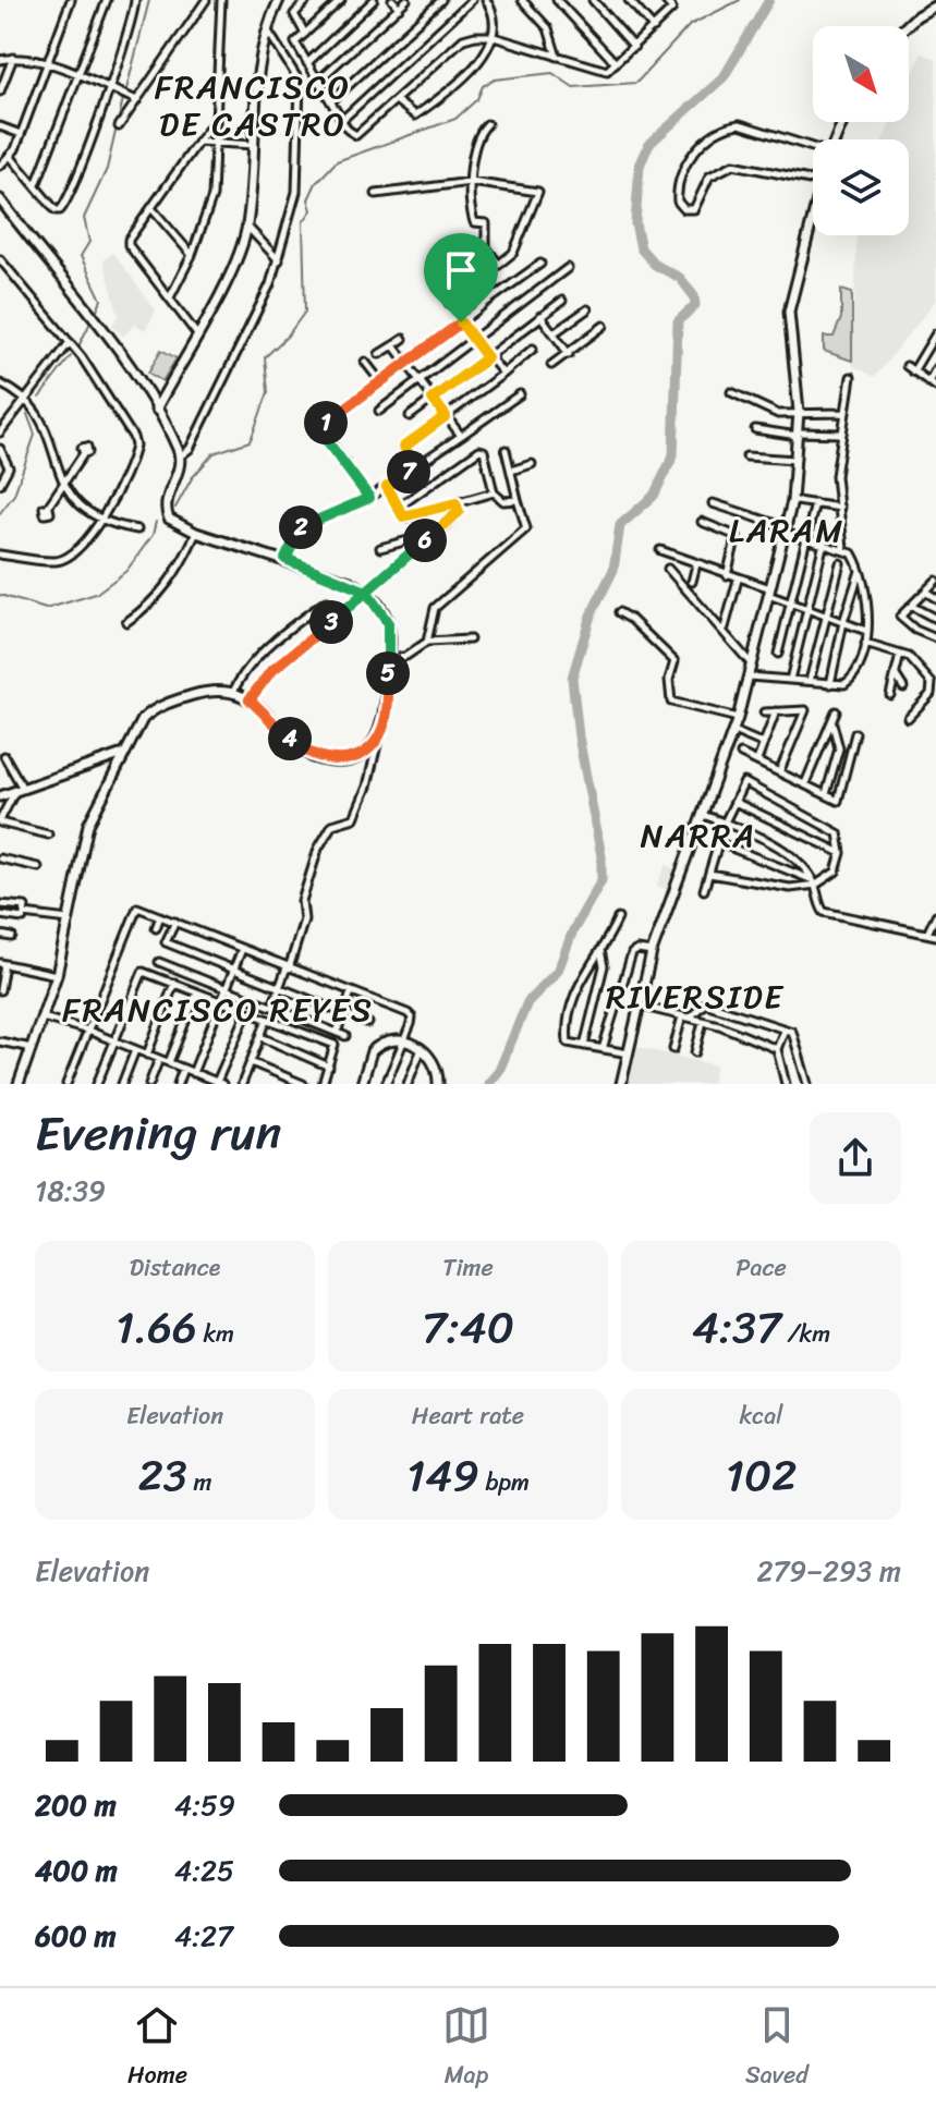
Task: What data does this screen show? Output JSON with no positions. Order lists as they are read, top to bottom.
{
  "districts": [
    "FRANCISCO DE CASTRO",
    "LARAM",
    "NARRA",
    "RIVERSIDE",
    "FRANCISCO REYES"
  ],
  "north": "bottom right",
  "page": {
    "pins": [
      "1",
      "7",
      "2",
      "6",
      "3",
      "5",
      "4"
    ],
    "heading": ["Evening run", "18:39"],
    "stats": [
      ["Distance", "1.66 km"],
      ["Time", "7:40"],
      ["Pace", "4:37 /km"],
      ["Elevation", "23 m"],
      ["Heart rate", "149 bpm"],
      ["kcal", "102"]
    ],
    "chart": ["Elevation", "279–293 m"],
    "list": [
      {
        "name": "200 m",
        "note": "4:59"
      },
      {
        "name": "400 m",
        "note": "4:25"
      },
      {
        "name": "600 m",
        "note": "4:27"
      }
    ],
    "tabs": ["Home", "Map", "Saved"]
  }
}
